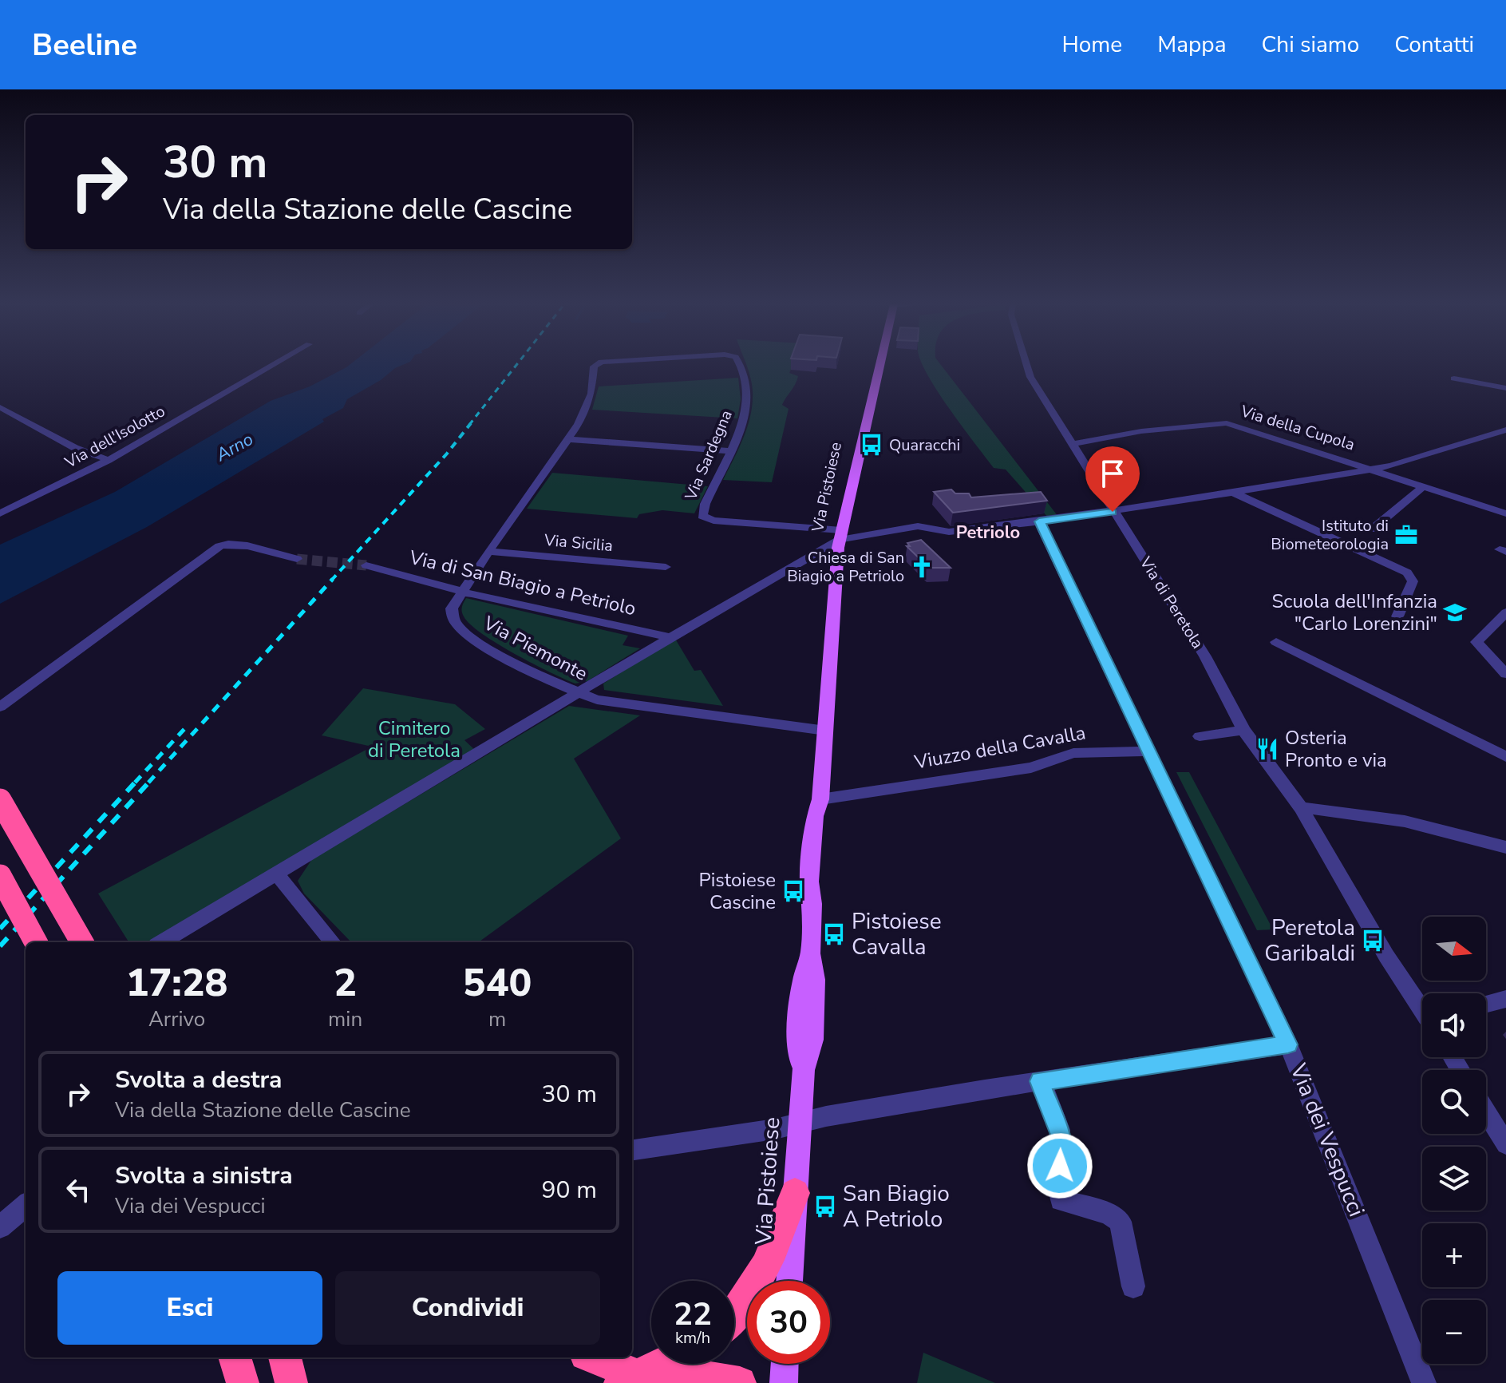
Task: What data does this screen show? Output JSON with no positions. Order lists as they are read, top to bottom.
{
  "streets": {
    "main road": ["Via Pistoiese"],
    "street": [
      "Via della Cupola",
      "Via dell'Isolotto",
      "Via Sardegna",
      "Via Sicilia",
      "Via di San Biagio a Petriolo",
      "Via di Peretola",
      "Via Piemonte",
      "Viuzzo della Cavalla",
      "Via dei Vespucci"
    ]
  },
  "crossings": [
    ["Via della Cupola", "Via di Peretola"],
    ["Via Sardegna", "Via Pistoiese"],
    ["Via Pistoiese", "Via Piemonte"],
    ["Via Pistoiese", "Viuzzo della Cavalla"],
    ["Via Sicilia", "Via Piemonte"],
    ["Via di San Biagio a Petriolo", "Via Piemonte"],
    ["Viuzzo della Cavalla", "Via dei Vespucci"]
  ],
  "districts": ["Petriolo"],
  "water": ["Arno"],
  "parks": ["Cimitero di Peretola"],
  "places": {
    "bus stop": [
      "Quaracchi",
      "Pistoiese Cascine",
      "Pistoiese Cavalla",
      "Peretola Garibaldi",
      "San Biagio A Petriolo"
    ],
    "office": ["Istituto di Biometeorologia"],
    "church": ["Chiesa di San Biagio a Petriolo"],
    "school or university": ["Scuola dell'Infanzia \"Carlo Lorenzini\""],
    "restaurant": ["Osteria Pronto e via"]
  },
  "north": "right",
  "page": {
    "header": "Beeline",
    "nav": [
      "Home",
      "Mappa",
      "Chi siamo",
      "Contatti"
    ],
    "turn": ["30 m", "Via della Stazione delle Cascine"],
    "map_buttons": ["+", "−"],
    "eta": [
      "17:28",
      "Arrivo",
      "2",
      "min",
      "540",
      "m"
    ],
    "list": [
      {
        "name": "Svolta a destra",
        "note": "Via della Stazione delle Cascine",
        "value": "30 m"
      },
      {
        "name": "Svolta a sinistra",
        "note": "Via dei Vespucci",
        "value": "90 m"
      }
    ],
    "buttons": ["Esci", "Condividi"],
    "speed": "22 km/h",
    "limit": "30"
  }
}
